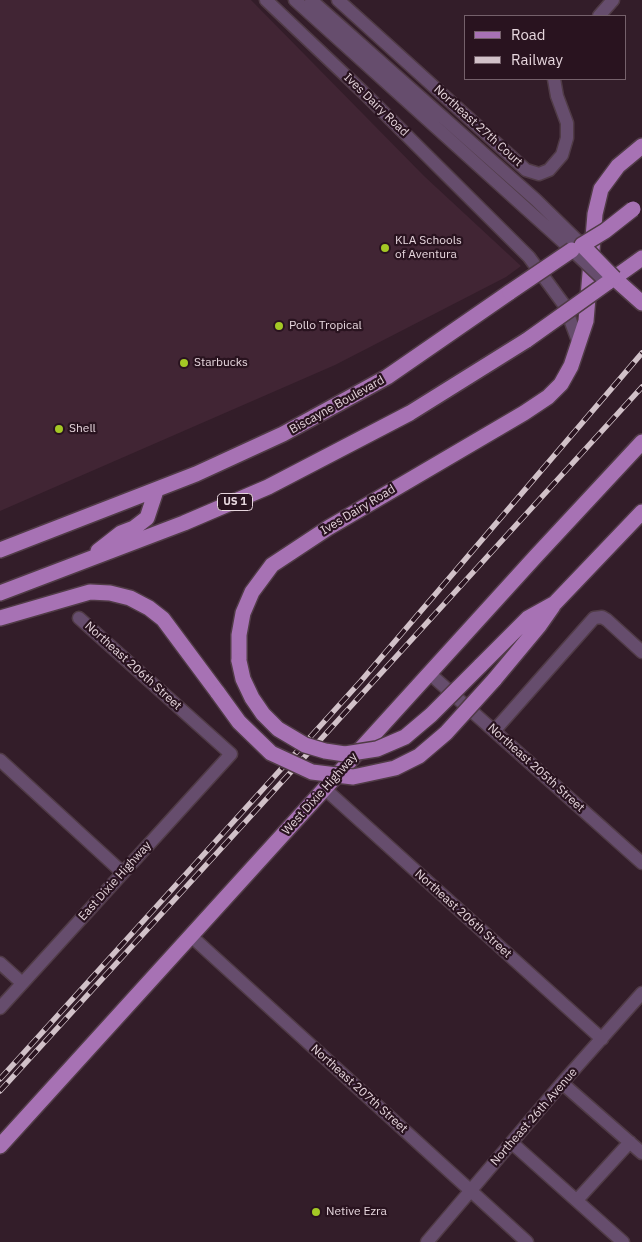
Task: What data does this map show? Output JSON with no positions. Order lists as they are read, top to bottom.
{
  "streets": {
    "main road": [
      "Ives Dairy Road",
      "Biscayne Boulevard",
      "US 1",
      "West Dixie Highway"
    ],
    "street": [
      "Northeast 27th Court",
      "Northeast 206th Street",
      "Northeast 205th Street",
      "East Dixie Highway",
      "Northeast 207th Street",
      "Northeast 26th Avenue"
    ]
  },
  "crossings": [
    ["Ives Dairy Road", "Biscayne Boulevard"],
    ["Ives Dairy Road", "US 1"],
    ["Northeast 206th Street", "West Dixie Highway"],
    ["Northeast 206th Street", "East Dixie Highway"],
    ["Northeast 206th Street", "Northeast 26th Avenue"],
    ["Northeast 205th Street", "West Dixie Highway"],
    ["West Dixie Highway", "Northeast 207th Street"],
    ["Northeast 207th Street", "Northeast 26th Avenue"]
  ],
  "places": [
    "KLA Schools of Aventura",
    "Pollo Tropical",
    "Starbucks",
    "Shell",
    "Netive Ezra"
  ],
  "legend": ["Road", "Railway"]
}
